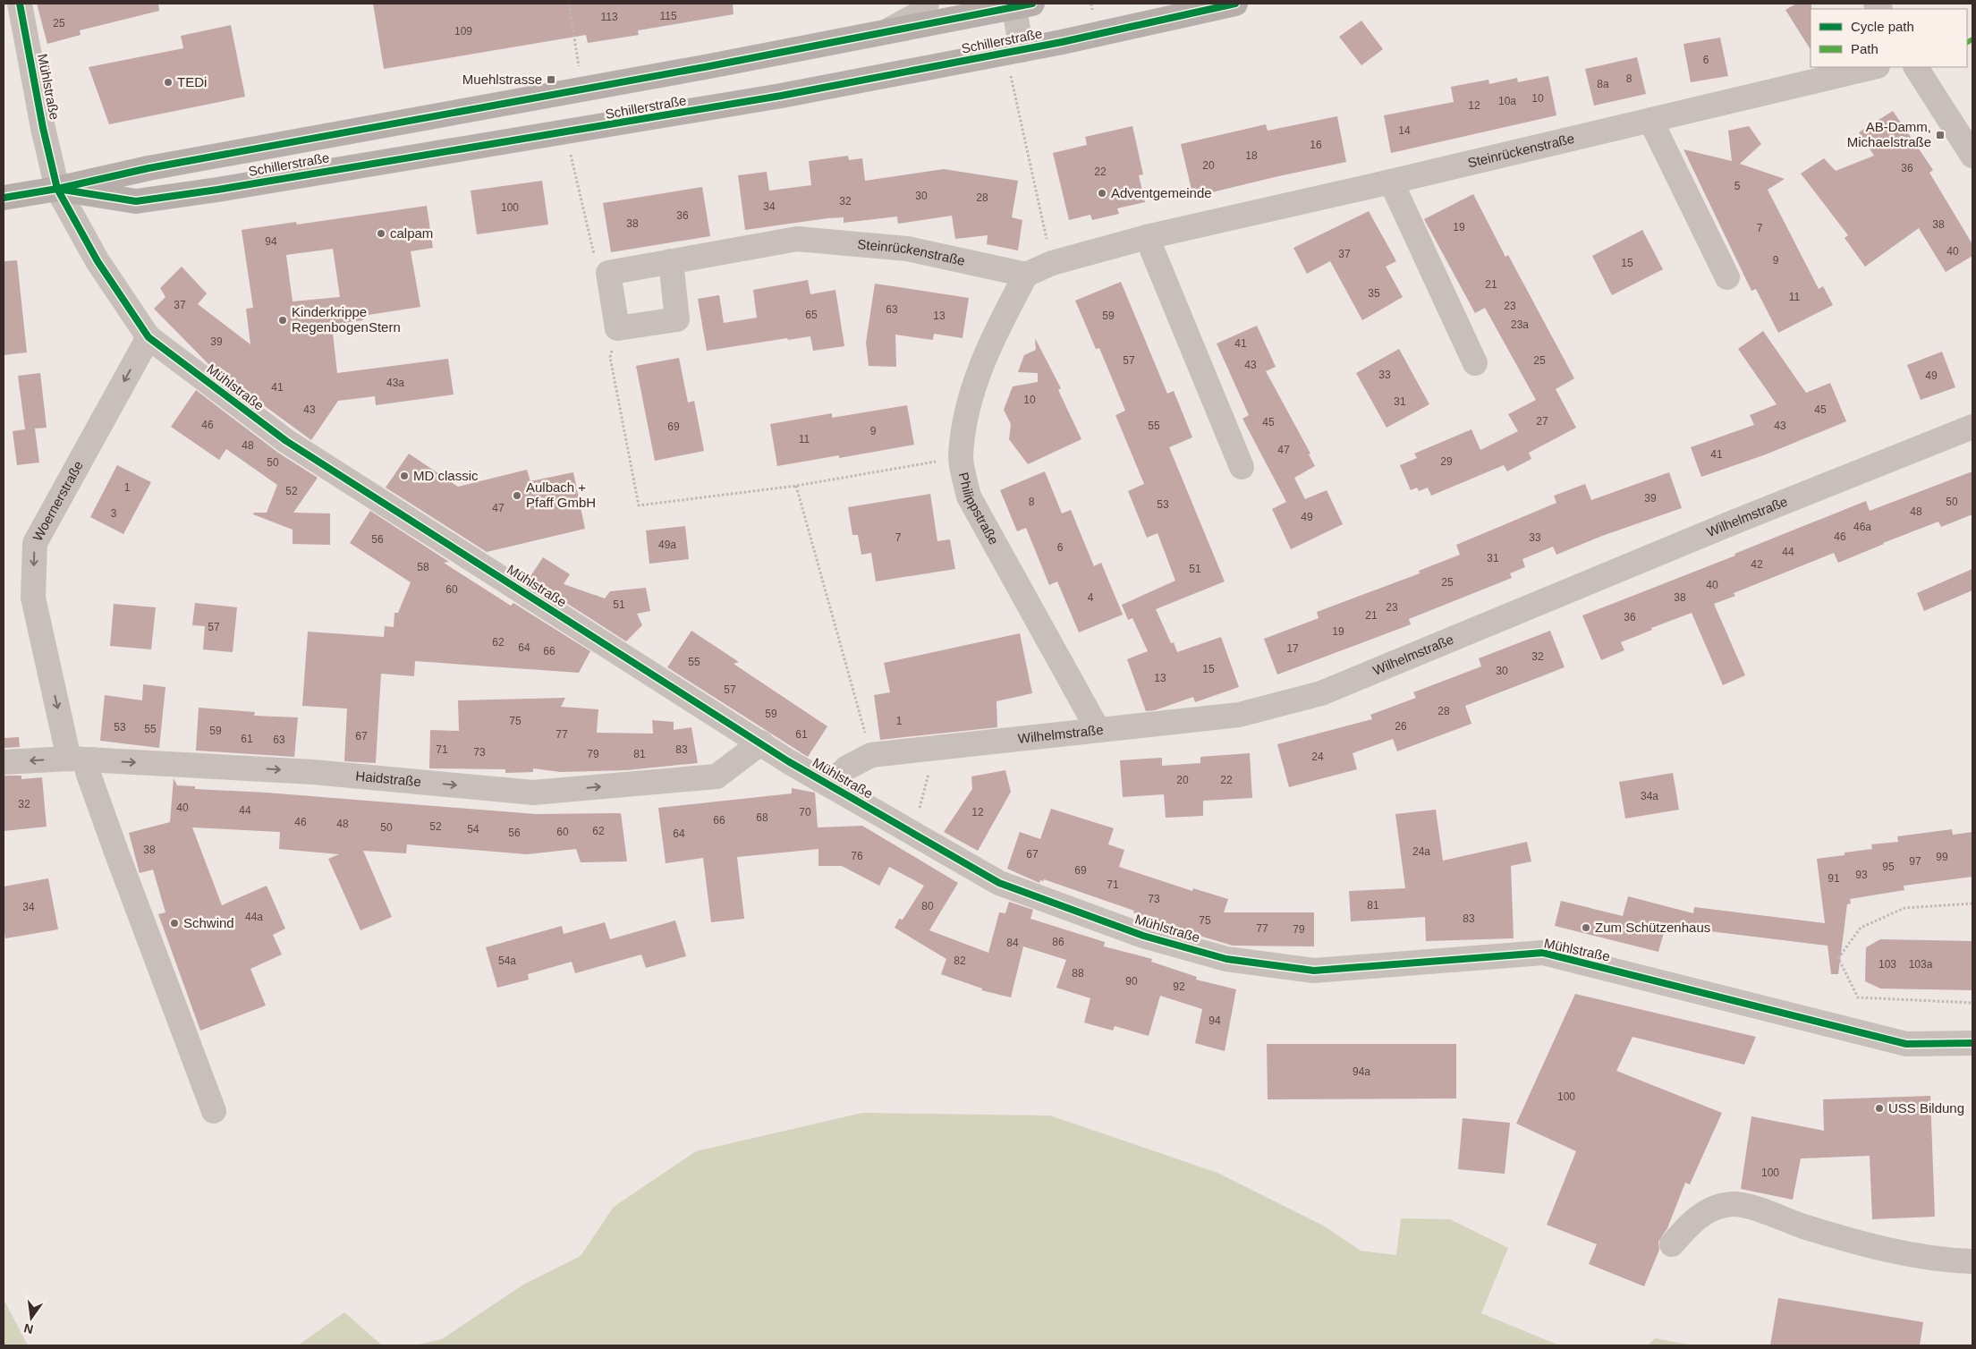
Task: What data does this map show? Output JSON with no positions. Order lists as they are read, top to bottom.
{
  "streets": {
    "main road": ["Schillerstraße"],
    "street": [
      "Mühlstraße",
      "Steinrückenstraße",
      "Woernerstraße",
      "Philippstraße",
      "Wilhelmstraße",
      "Haidstraße"
    ]
  },
  "crossings": [
    ["Schillerstraße", "Mühlstraße"],
    ["Mühlstraße", "Woernerstraße"],
    ["Mühlstraße", "Wilhelmstraße"],
    ["Mühlstraße", "Haidstraße"],
    ["Steinrückenstraße", "Philippstraße"],
    ["Woernerstraße", "Haidstraße"],
    ["Philippstraße", "Wilhelmstraße"]
  ],
  "one_way": ["Woernerstraße"],
  "places": {
    "transit": ["Muehlstrasse", "AB-Damm, Michaelstraße"],
    "other": [
      "TEDi",
      "Adventgemeinde",
      "calpam",
      "Kinderkrippe RegenbogenStern",
      "MD classic",
      "Aulbach + Pfaff GmbH",
      "Schwind",
      "Zum Schützenhaus",
      "USS Bildung"
    ]
  },
  "house_numbers": [
    "115",
    "113",
    "25",
    "109",
    "6",
    "8",
    "8a",
    "10",
    "10a",
    "12",
    "14",
    "16",
    "18",
    "20",
    "36",
    "22",
    "5",
    "30",
    "28",
    "32",
    "34",
    "100",
    "36",
    "38",
    "38",
    "19",
    "7",
    "94",
    "40",
    "37",
    "9",
    "15",
    "21",
    "35",
    "11",
    "37",
    "23",
    "63",
    "65",
    "13",
    "59",
    "23a",
    "39",
    "41",
    "57",
    "25",
    "43",
    "33",
    "49",
    "43a",
    "41",
    "10",
    "31",
    "43",
    "45",
    "27",
    "45",
    "46",
    "55",
    "43",
    "69",
    "9",
    "11",
    "48",
    "47",
    "41",
    "29",
    "50",
    "1",
    "52",
    "39",
    "8",
    "50",
    "53",
    "47",
    "48",
    "3",
    "49",
    "46a",
    "46",
    "7",
    "33",
    "56",
    "49a",
    "6",
    "44",
    "31",
    "42",
    "58",
    "51",
    "25",
    "40",
    "60",
    "4",
    "38",
    "51",
    "23",
    "21",
    "36",
    "57",
    "19",
    "62",
    "64",
    "17",
    "66",
    "32",
    "55",
    "15",
    "30",
    "13",
    "57",
    "28",
    "59",
    "75",
    "1",
    "26",
    "53",
    "55",
    "59",
    "77",
    "61",
    "67",
    "61",
    "63",
    "71",
    "83",
    "73",
    "79",
    "81",
    "24",
    "20",
    "22",
    "34a",
    "32",
    "40",
    "44",
    "70",
    "12",
    "68",
    "66",
    "46",
    "48",
    "52",
    "50",
    "54",
    "62",
    "60",
    "56",
    "64",
    "38",
    "24a",
    "67",
    "76",
    "99",
    "97",
    "95",
    "69",
    "93",
    "91",
    "71",
    "73",
    "81",
    "80",
    "34",
    "44a",
    "83",
    "75",
    "77",
    "79",
    "86",
    "84",
    "54a",
    "82",
    "103",
    "103a",
    "88",
    "90",
    "92",
    "94",
    "94a",
    "100",
    "100"
  ],
  "legend": ["Cycle path", "Path"],
  "north": "bottom"
}
